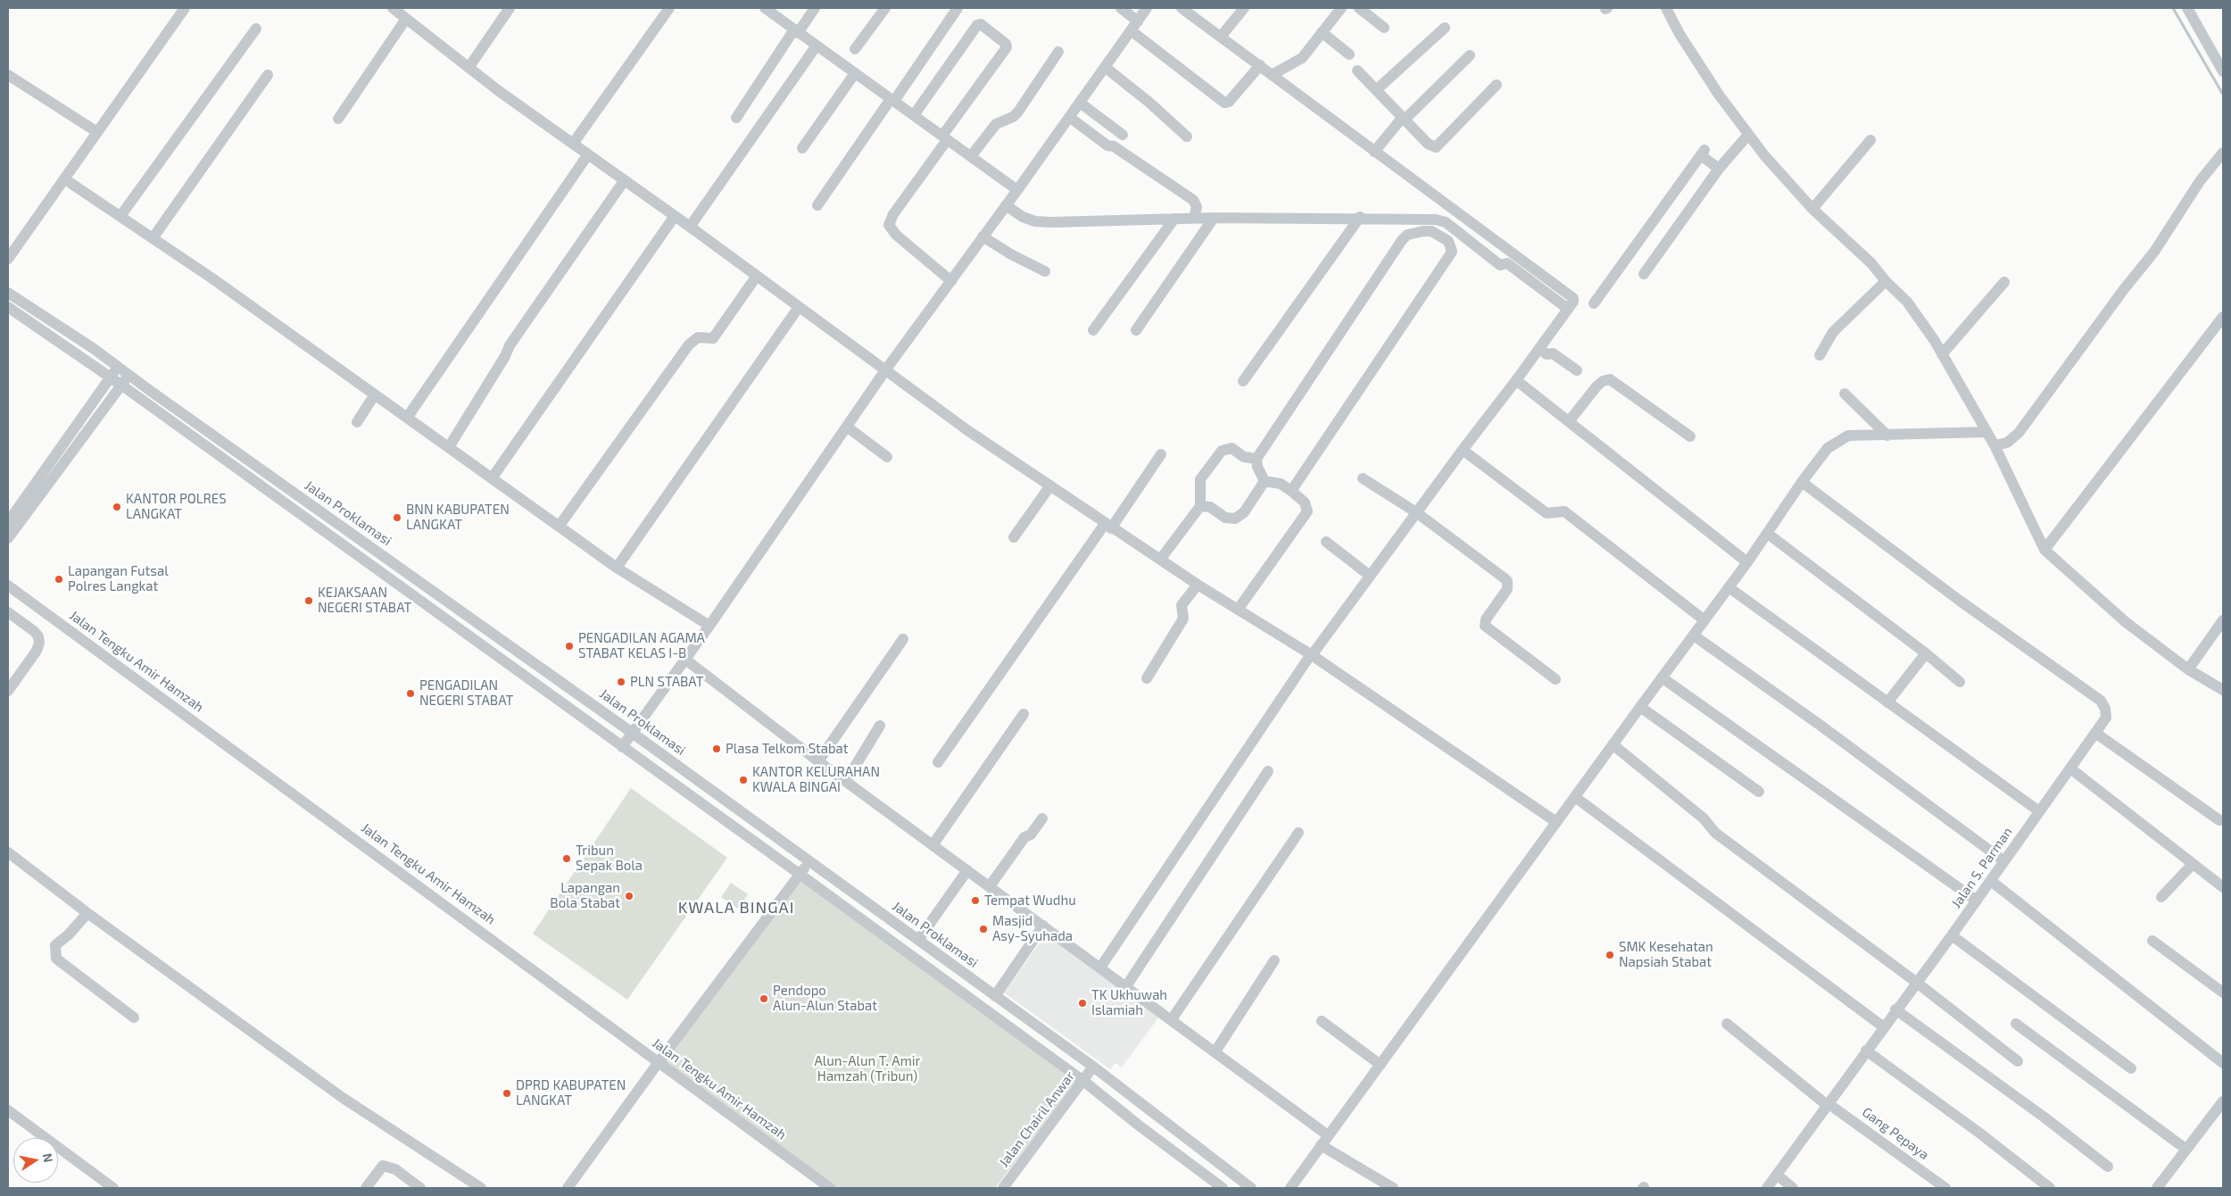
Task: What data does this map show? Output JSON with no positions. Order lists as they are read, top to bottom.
{
  "streets": {
    "street": [
      "Jalan Proklamasi",
      "Jalan Tengku Amir Hamzah",
      "Jalan S. Parman",
      "Jalan Chairil Anwar",
      "Gang Pepaya"
    ]
  },
  "crossings": [
    ["Jalan Proklamasi", "Jalan Chairil Anwar"],
    ["Jalan S. Parman", "Gang Pepaya"]
  ],
  "districts": ["KWALA BINGAI"],
  "parks": ["Alun-Alun T. Amir Hamzah (Tribun)"],
  "places": [
    "KANTOR POLRES LANGKAT",
    "BNN KABUPATEN LANGKAT",
    "Lapangan Futsal Polres Langkat",
    "KEJAKSAAN NEGERI STABAT",
    "PENGADILAN AGAMA STABAT KELAS I-B",
    "PLN STABAT",
    "PENGADILAN NEGERI STABAT",
    "Plasa Telkom Stabat",
    "KANTOR KELURAHAN KWALA BINGAI",
    "Tribun Sepak Bola",
    "Lapangan Bola Stabat",
    "Tempat Wudhu",
    "Masjid Asy-Syuhada",
    "SMK Kesehatan Napsiah Stabat",
    "Pendopo Alun-Alun Stabat",
    "TK Ukhuwah Islamiah",
    "DPRD KABUPATEN LANGKAT"
  ],
  "north": "right"
}
